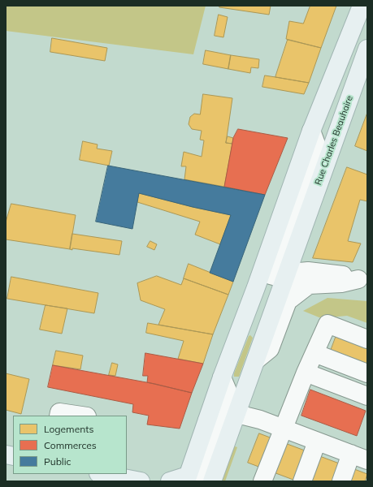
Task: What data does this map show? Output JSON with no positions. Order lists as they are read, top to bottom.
{
  "streets": {
    "main road": ["Rue Charles Beauhaire"]
  },
  "legend": ["Logements", "Commerces", "Public"]
}
